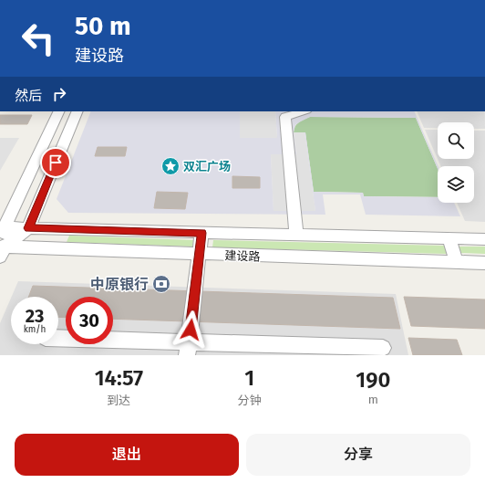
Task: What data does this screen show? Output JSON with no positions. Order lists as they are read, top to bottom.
{
  "streets": {
    "street": ["建设路"]
  },
  "places": {
    "place": ["双汇广场"],
    "bank": ["中原银行"]
  },
  "page": {
    "turn": ["50 m", "建设路"],
    "then": "然后",
    "speed": "23 km/h",
    "limit": "30",
    "eta": [
      "14:57",
      "到达",
      "1",
      "分钟",
      "190",
      "m"
    ],
    "buttons": ["退出", "分享"]
  }
}
